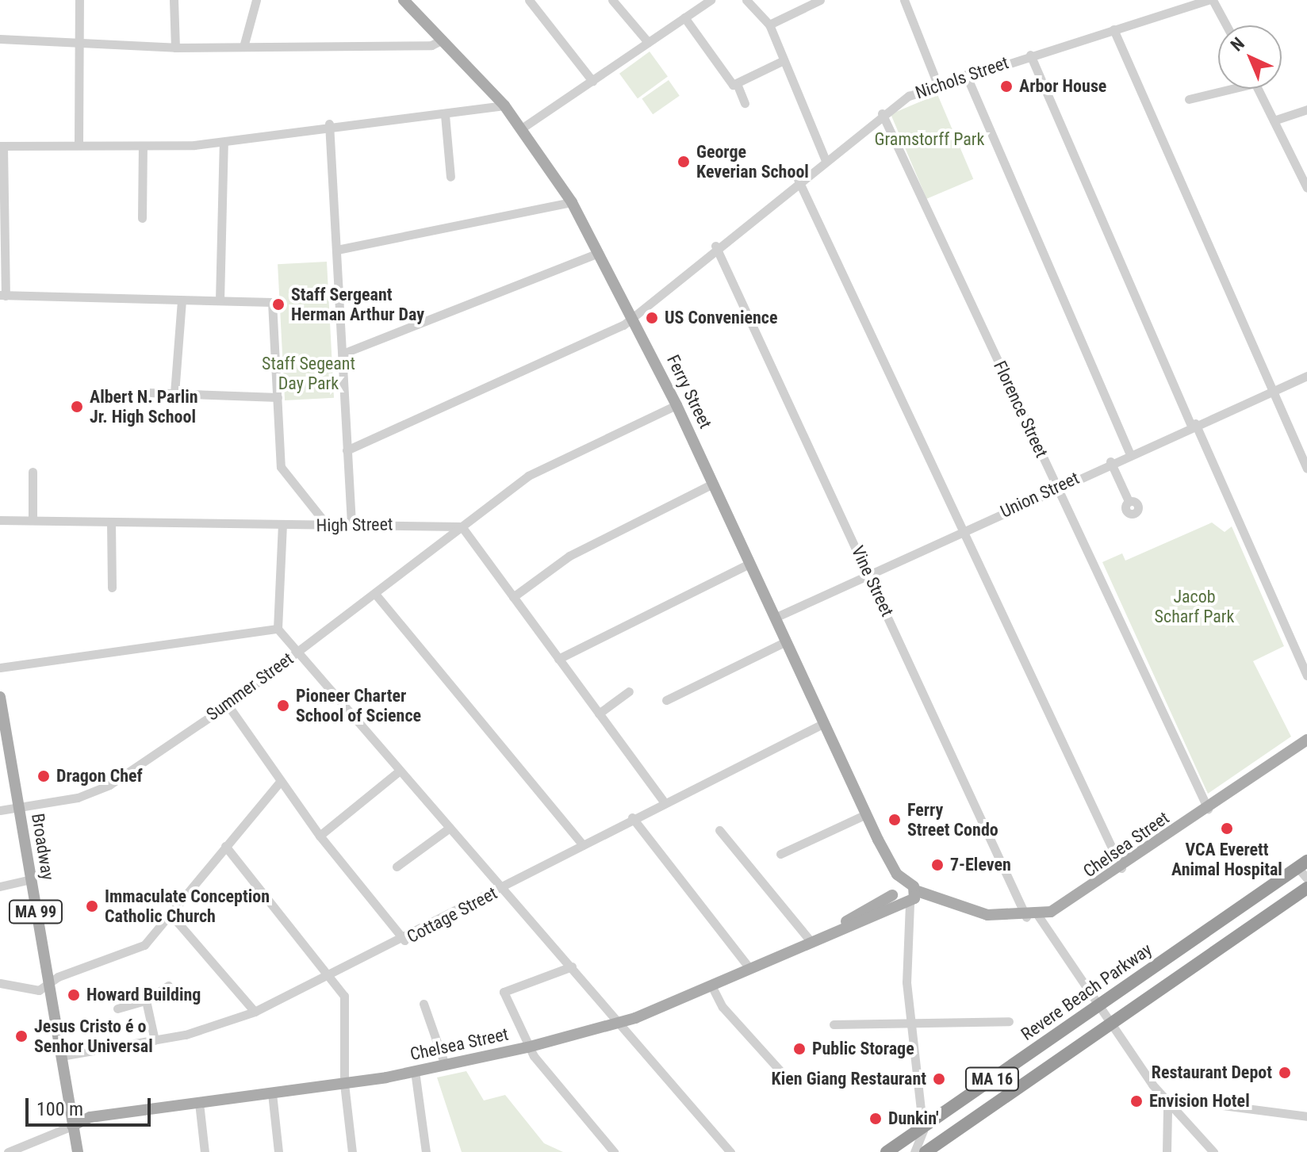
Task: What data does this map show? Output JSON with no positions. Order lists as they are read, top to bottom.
{
  "streets": {
    "highway": ["Revere Beach Parkway", "MA 16"],
    "main road": [
      "Ferry Street",
      "Chelsea Street",
      "Broadway",
      "MA 99"
    ],
    "street": [
      "Nichols Street",
      "Florence Street",
      "Union Street",
      "High Street",
      "Vine Street",
      "Summer Street",
      "Cottage Street"
    ]
  },
  "crossings": [
    ["Nichols Street", "Ferry Street"],
    ["Nichols Street", "Florence Street"],
    ["Nichols Street", "Vine Street"],
    ["Ferry Street", "Union Street"],
    ["Ferry Street", "Chelsea Street"],
    ["Ferry Street", "Cottage Street"],
    ["Florence Street", "Union Street"],
    ["Florence Street", "Chelsea Street"],
    ["Union Street", "Vine Street"],
    ["High Street", "Summer Street"],
    ["Vine Street", "Chelsea Street"],
    ["Vine Street", "Revere Beach Parkway"],
    ["Vine Street", "MA 16"],
    ["Summer Street", "Broadway"],
    ["Chelsea Street", "Broadway"],
    ["Broadway", "Cottage Street"]
  ],
  "parks": ["Gramstorff Park", "Staff Segeant Day Park", "Jacob Scharf Park"],
  "places": [
    "Arbor House",
    "George Keverian School",
    "Staff Sergeant Herman Arthur Day",
    "US Convenience",
    "Albert N. Parlin Jr. High School",
    "Pioneer Charter School of Science",
    "Dragon Chef",
    "Ferry Street Condo",
    "VCA Everett Animal Hospital",
    "7-Eleven",
    "Immaculate Conception Catholic Church",
    "Howard Building",
    "Jesus Cristo é o Senhor Universal",
    "Public Storage",
    "Restaurant Depot",
    "Kien Giang Restaurant",
    "Envision Hotel",
    "Dunkin'"
  ],
  "scale_bar": "100 m",
  "north": "top left"
}
